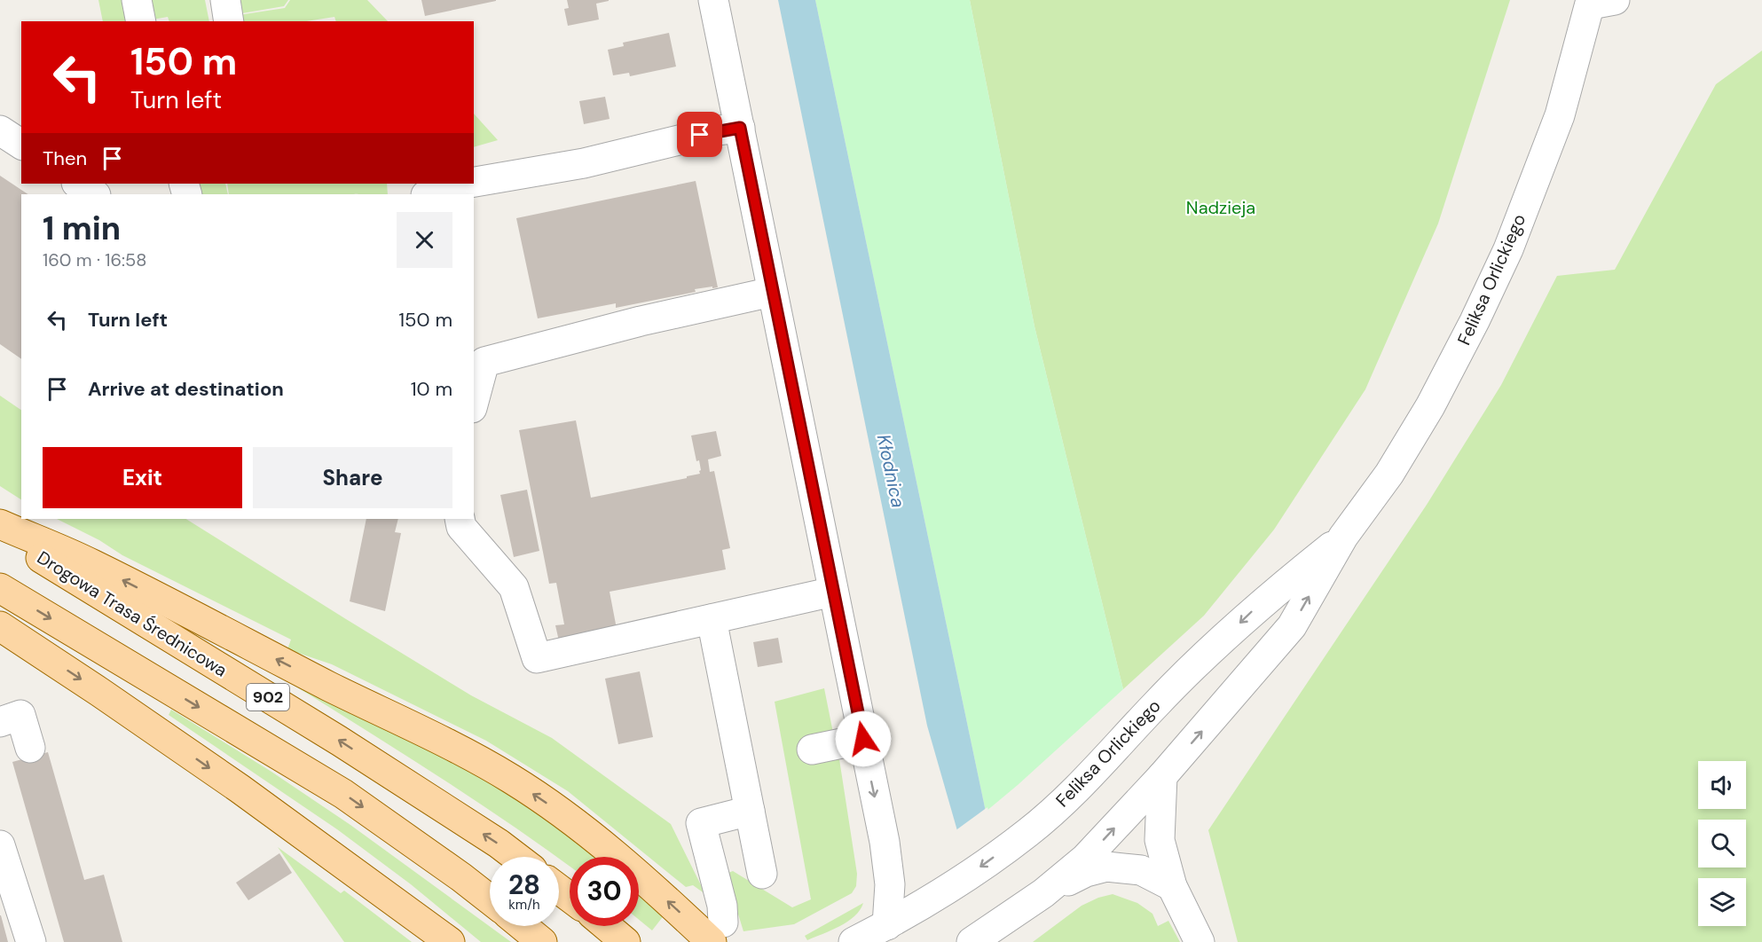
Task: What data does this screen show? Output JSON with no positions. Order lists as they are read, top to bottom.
{
  "streets": {
    "main road": ["Drogowa Trasa Średnicowa", "902"],
    "street": ["Feliksa Orlickiego"]
  },
  "water": ["Kłodnica"],
  "parks": ["Nadzieja"],
  "page": {
    "turn": ["150 m", "Turn left"],
    "then": "Then",
    "heading": ["1 min", "160 m · 16:58"],
    "list": [
      {
        "name": "Turn left",
        "value": "150 m"
      },
      {
        "name": "Arrive at destination",
        "value": "10 m"
      }
    ],
    "buttons": ["Exit", "Share"],
    "speed": "28 km/h",
    "limit": "30"
  }
}
